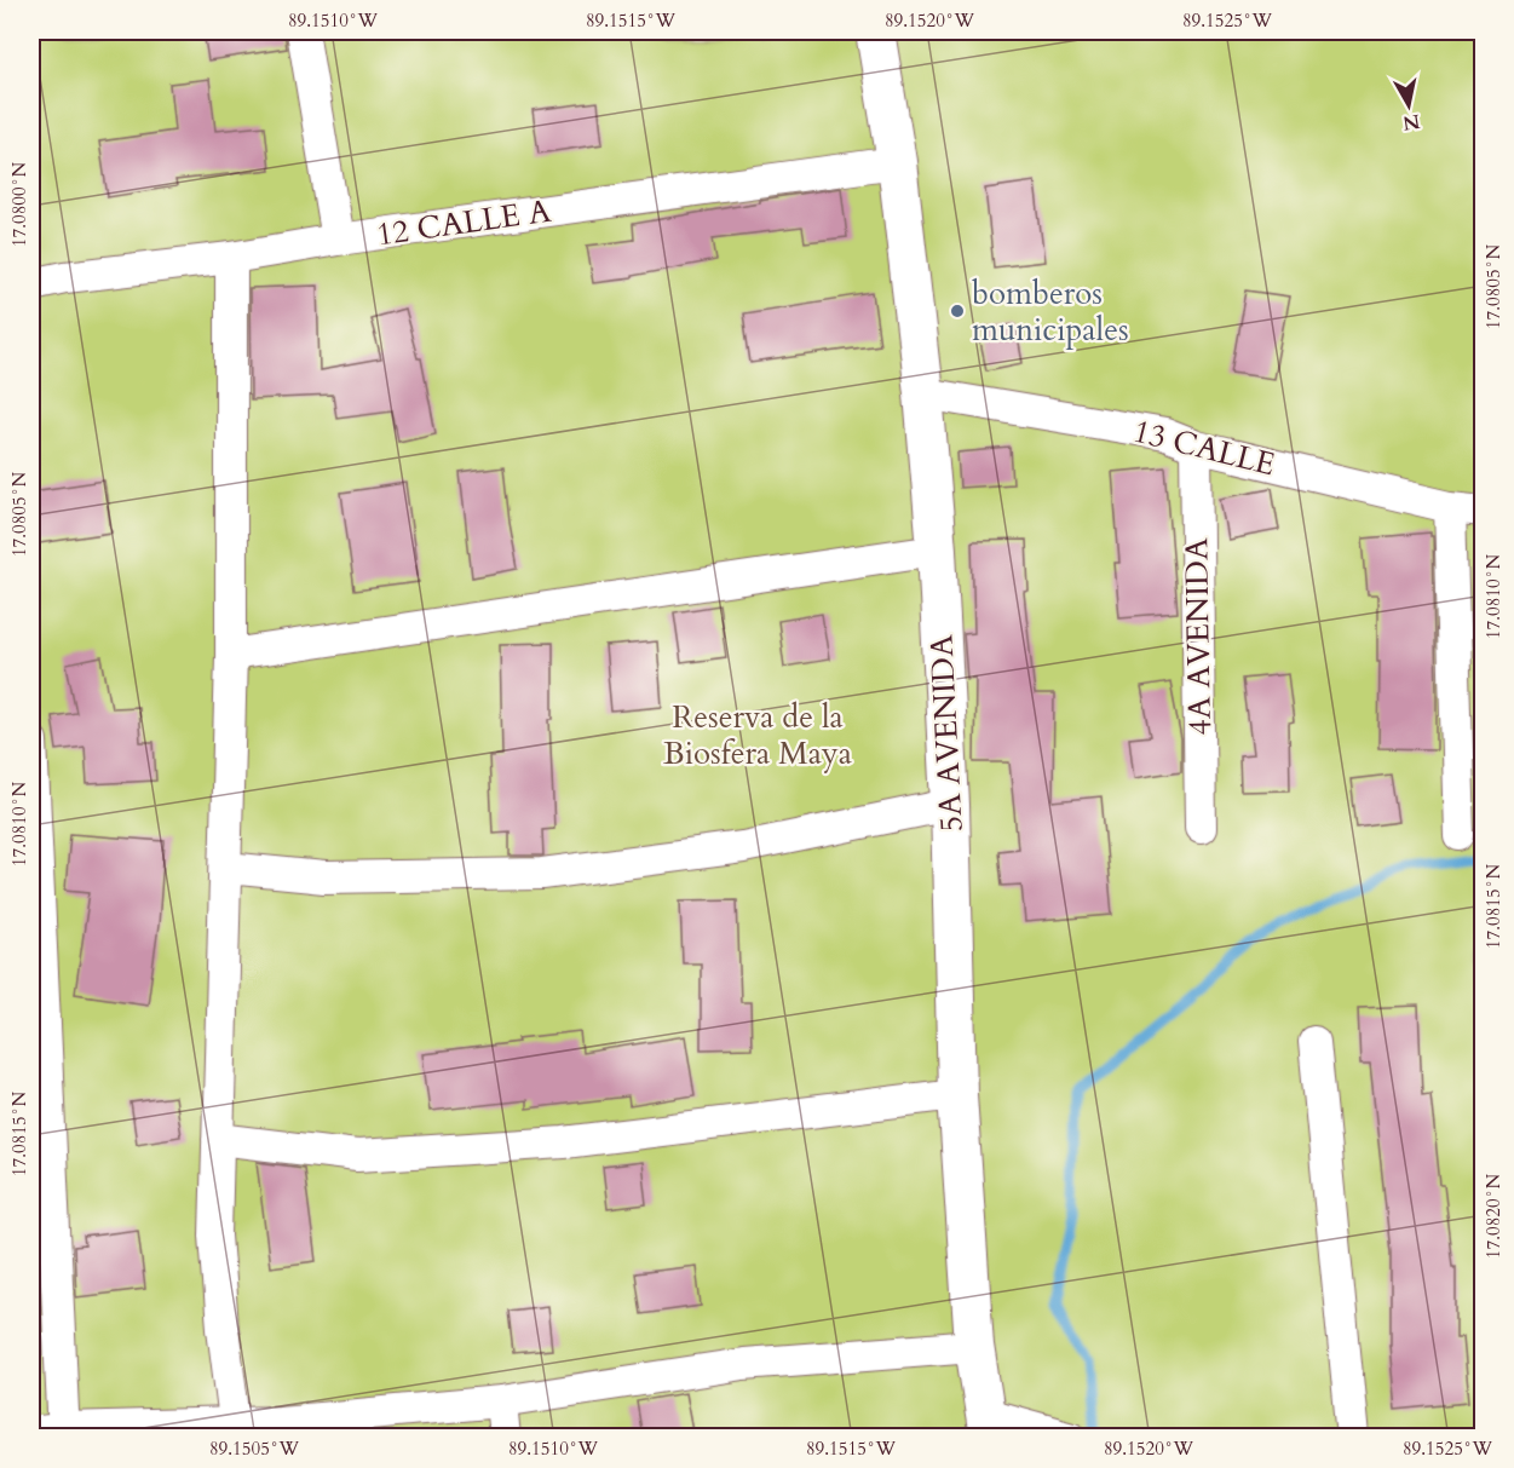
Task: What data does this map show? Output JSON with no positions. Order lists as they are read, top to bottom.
{
  "streets": {
    "street": [
      "12 CALLE A",
      "13 CALLE",
      "4A AVENIDA",
      "5A AVENIDA"
    ]
  },
  "crossings": [
    ["12 CALLE A", "5A AVENIDA"],
    ["13 CALLE", "4A AVENIDA"],
    ["13 CALLE", "5A AVENIDA"]
  ],
  "parks": ["Reserva de la Biosfera Maya"],
  "places": ["bomberos municipales"],
  "north": "bottom",
  "coordinates": [
    "89.1510°W",
    "89.1515°W",
    "89.1520°W",
    "89.1525°W",
    "17.0800°N",
    "17.0805°N",
    "17.0810°N",
    "17.0815°N",
    "17.0820°N",
    "89.1505°W"
  ]
}
